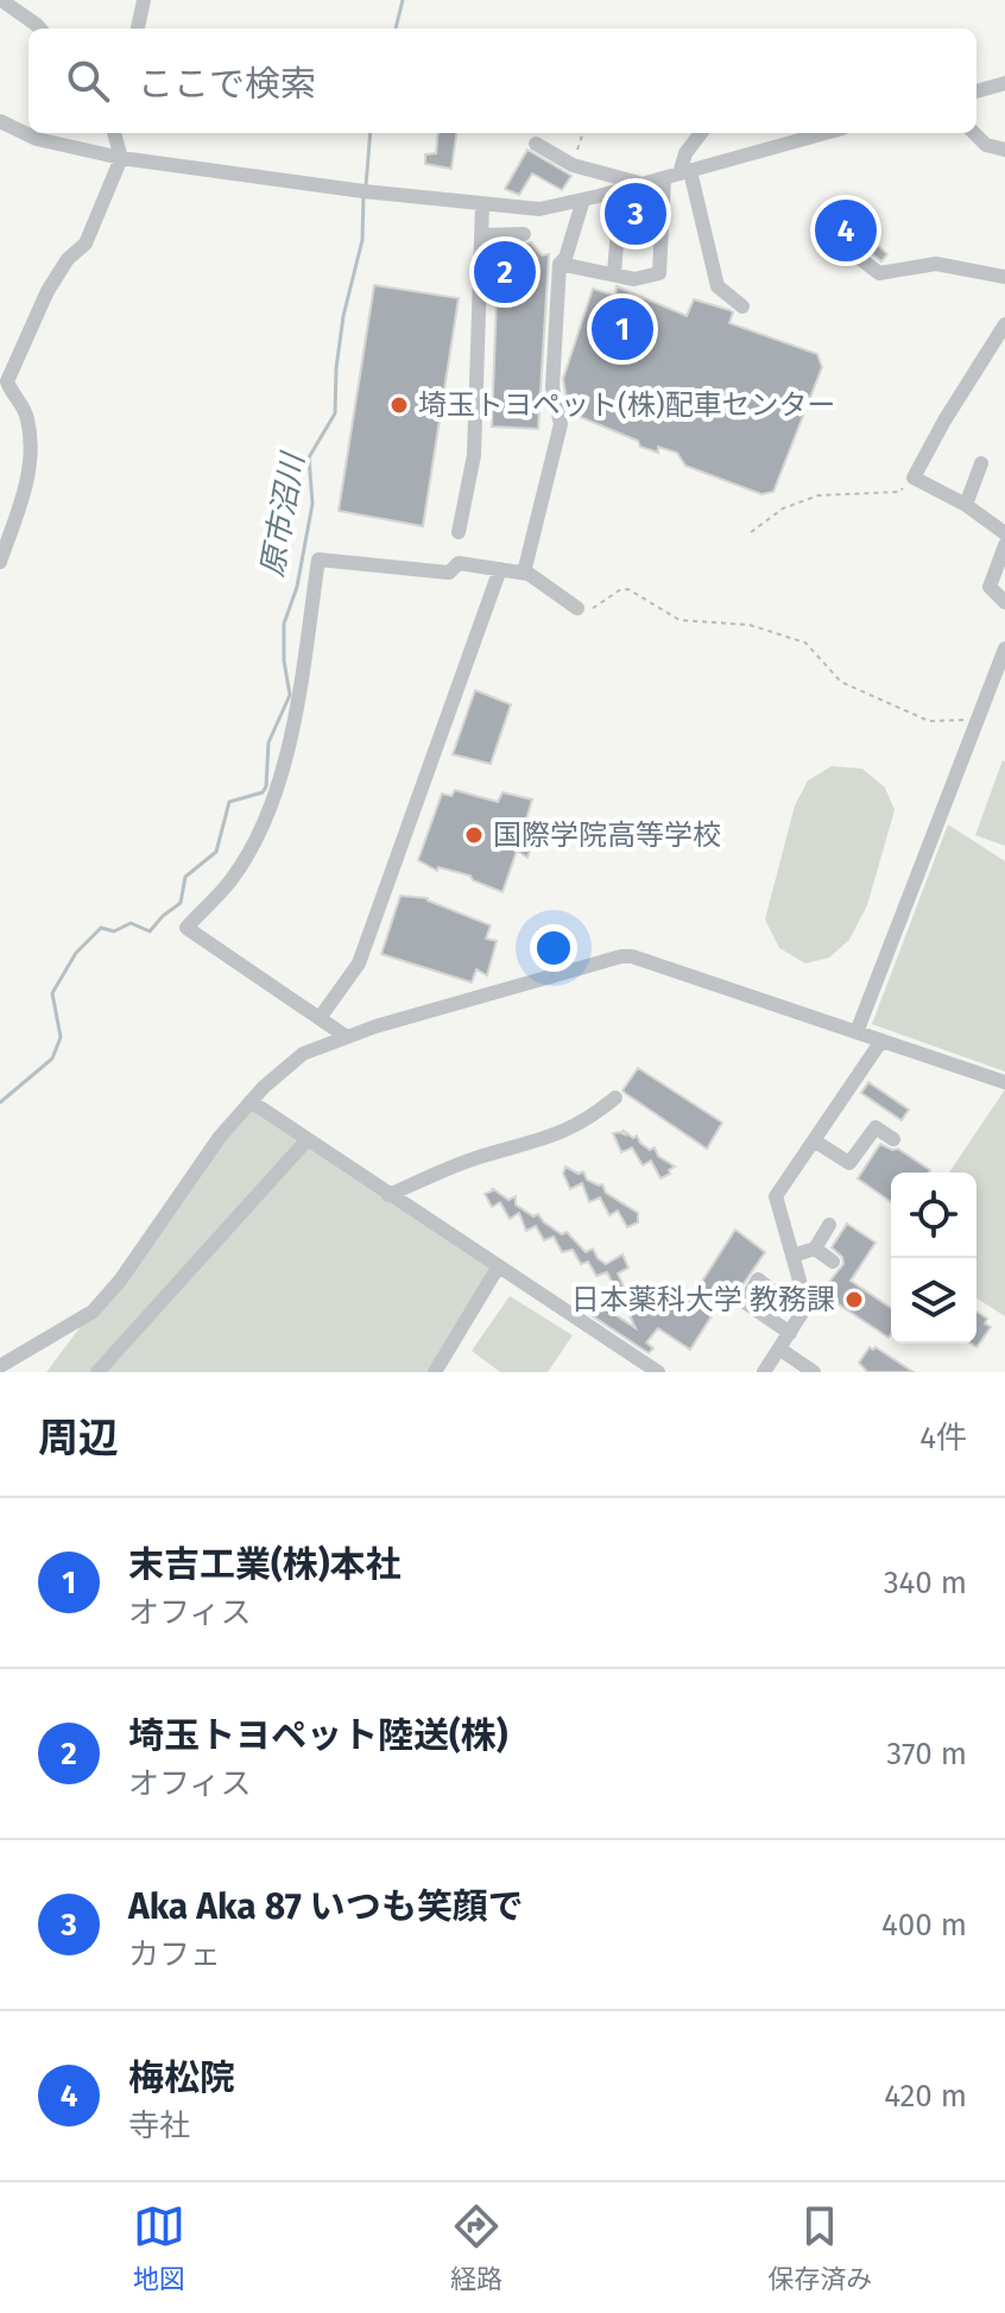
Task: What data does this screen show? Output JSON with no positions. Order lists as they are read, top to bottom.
{
  "water": ["原市沼川"],
  "places": ["埼玉トヨペット(株)配車センター", "国際学院高等学校", "日本薬科大学 教務課"],
  "page": {
    "search": "ここで検索",
    "pins": [
      "3",
      "4",
      "2",
      "1"
    ],
    "heading": ["周辺", "4件"],
    "list": [
      {
        "mark": "1",
        "name": "末吉工業(株)本社",
        "note": "オフィス",
        "value": "340 m"
      },
      {
        "mark": "2",
        "name": "埼玉トヨペット陸送(株)",
        "note": "オフィス",
        "value": "370 m"
      },
      {
        "mark": "3",
        "name": "Aka Aka 87 いつも笑顔で",
        "note": "カフェ",
        "value": "400 m"
      },
      {
        "mark": "4",
        "name": "梅松院",
        "note": "寺社",
        "value": "420 m"
      }
    ],
    "nav": ["地図", "経路", "保存済み"]
  }
}
